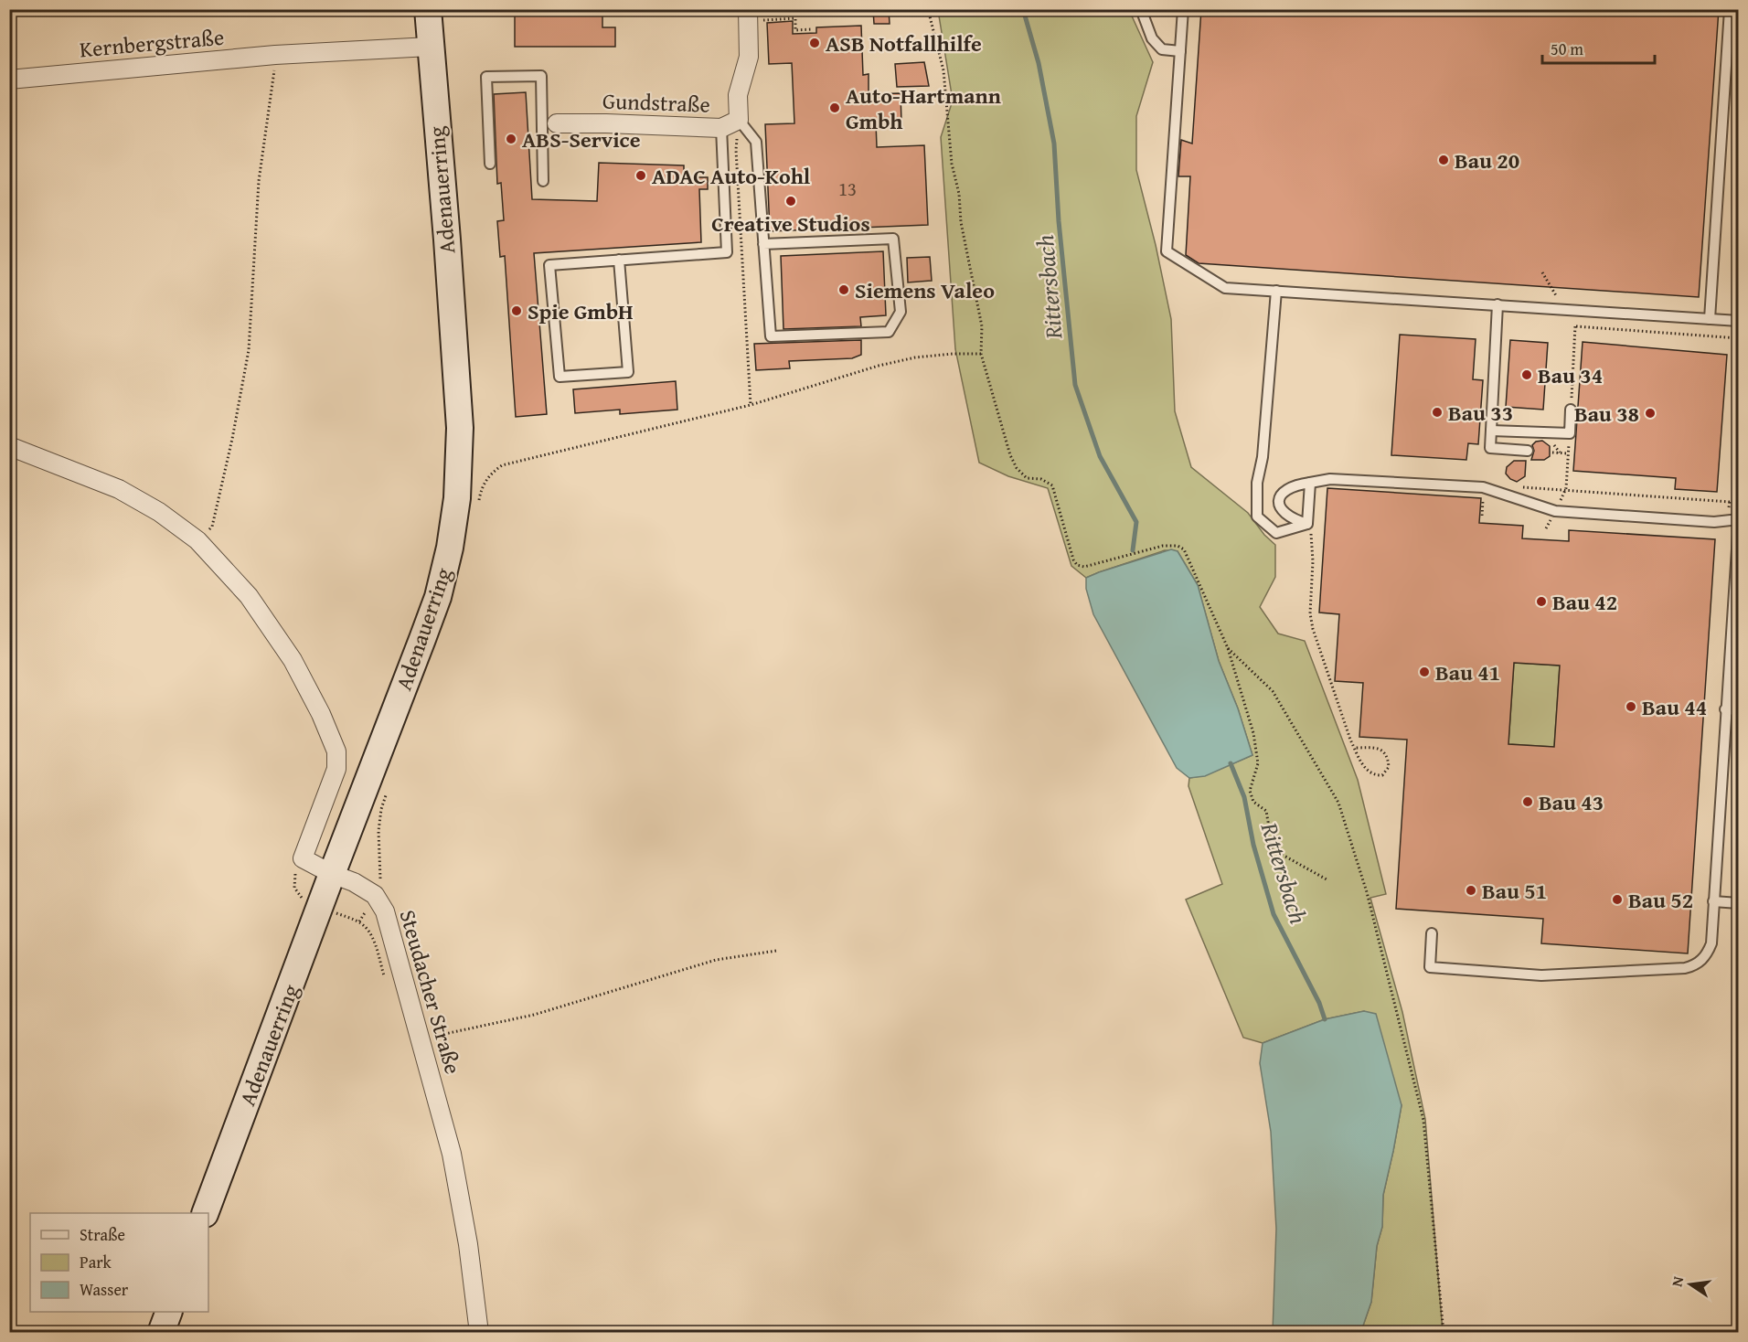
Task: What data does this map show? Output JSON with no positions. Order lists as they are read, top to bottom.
{
  "streets": {
    "main road": ["Adenauerring"],
    "street": ["Kernbergstraße", "Gundstraße", "Steudacher Straße"]
  },
  "crossings": [
    ["Kernbergstraße", "Adenauerring"],
    ["Adenauerring", "Steudacher Straße"]
  ],
  "water": ["Rittersbach"],
  "places": [
    "ASB Notfallhilfe",
    "Auto-Hartmann Gmbh",
    "ABS-Service",
    "Bau 20",
    "ADAC Auto-Kohl",
    "Creative Studios",
    "Siemens Valeo",
    "Spie GmbH",
    "Bau 34",
    "Bau 33",
    "Bau 38",
    "Bau 42",
    "Bau 41",
    "Bau 44",
    "Bau 43",
    "Bau 51",
    "Bau 52"
  ],
  "house_numbers": ["13"],
  "legend": ["Straße", "Park", "Wasser"],
  "scale_bar": "50 m",
  "north": "left"
}
